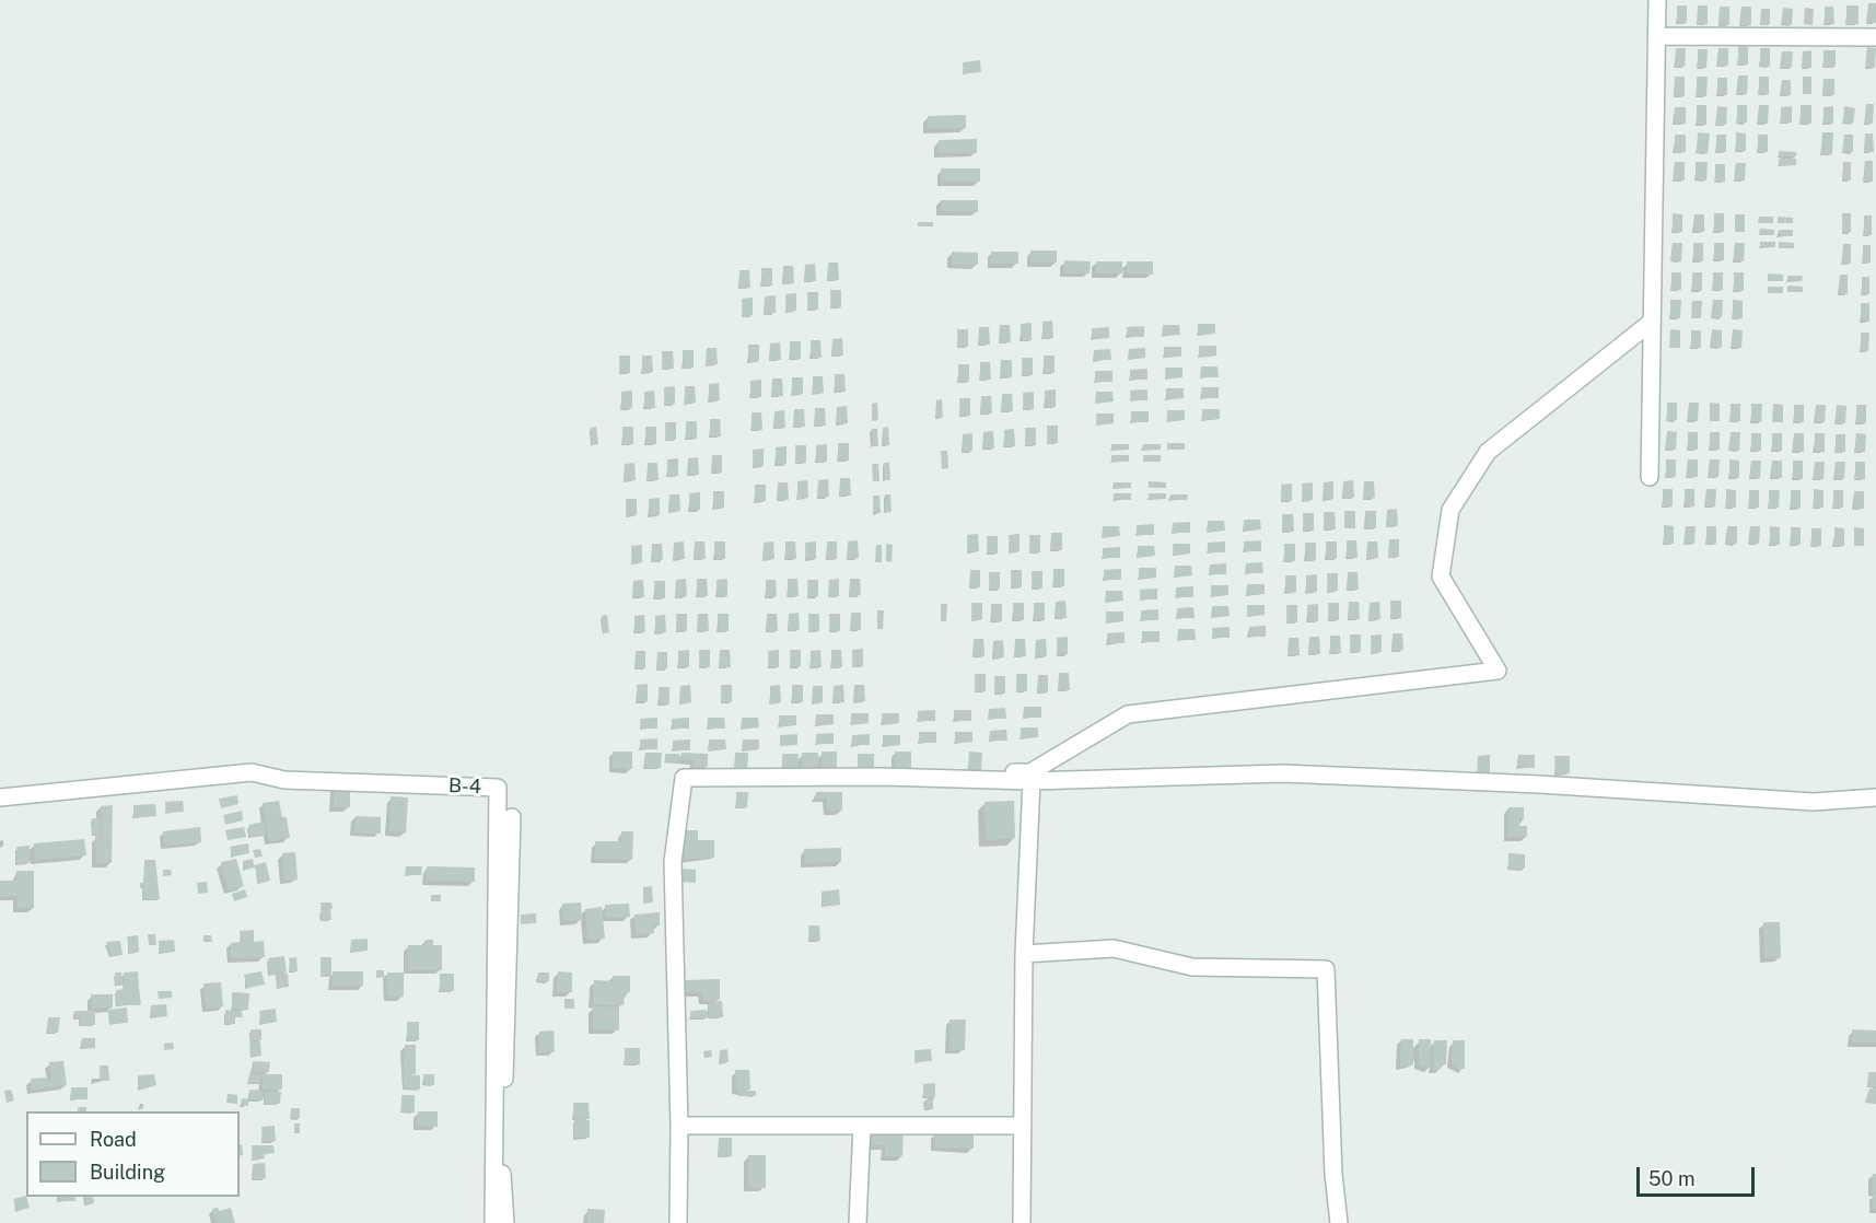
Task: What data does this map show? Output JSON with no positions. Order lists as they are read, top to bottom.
{
  "streets": {
    "street": ["B-4"]
  },
  "legend": ["Road", "Building"],
  "scale_bar": "50 m"
}
